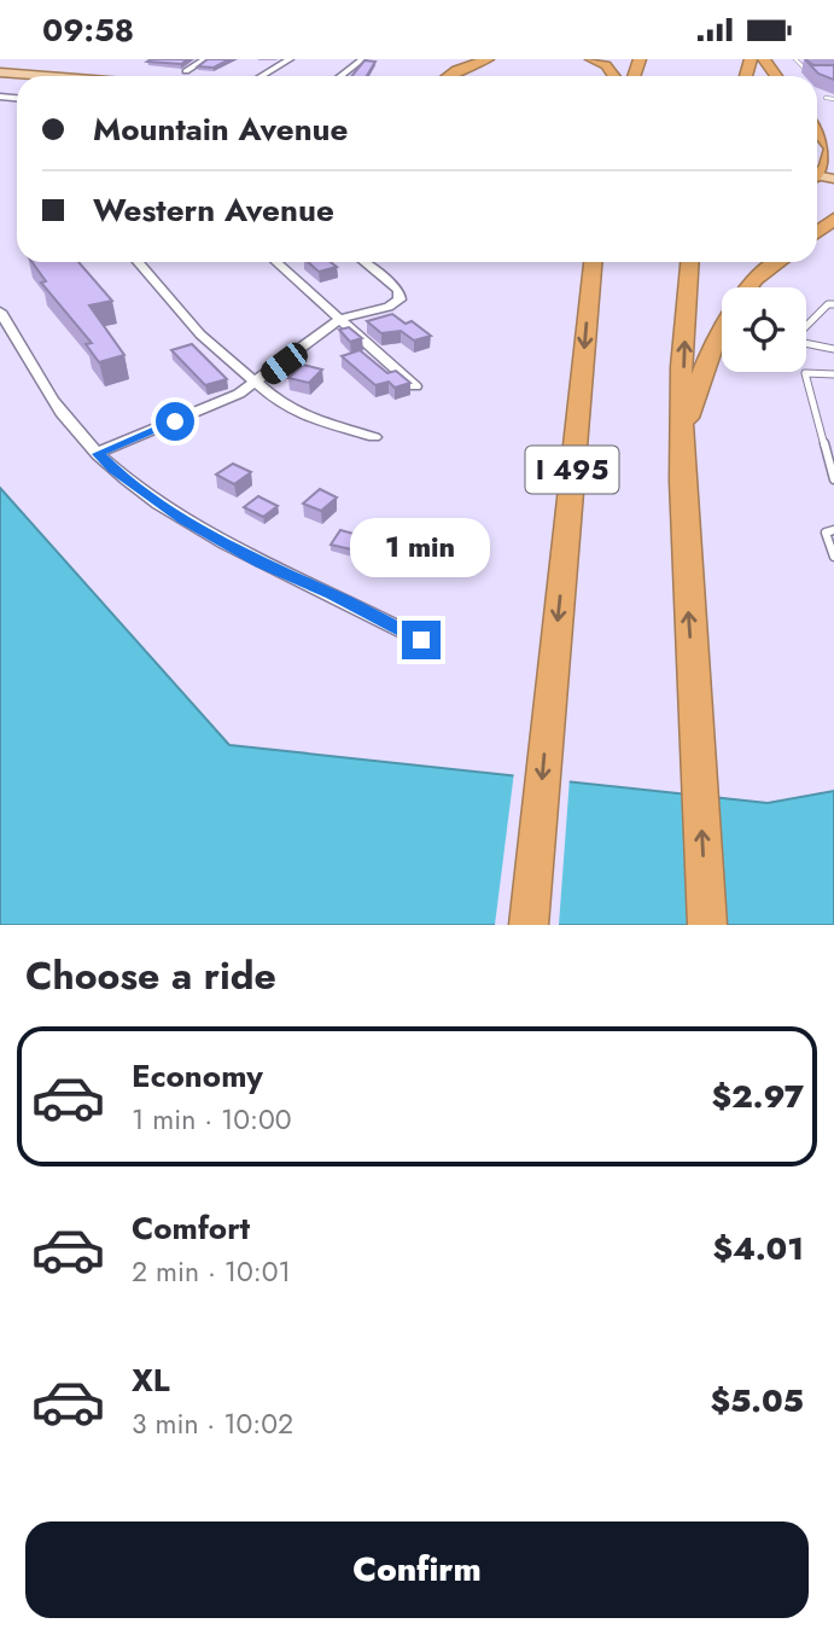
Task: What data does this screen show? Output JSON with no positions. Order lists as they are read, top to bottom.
{
  "streets": {
    "highway": ["I 495"]
  },
  "page": {
    "status": "09:58",
    "banner": ["Mountain Avenue", "Western Avenue"],
    "bubble": "1 min",
    "heading": "Choose a ride",
    "list": [
      {
        "name": "Economy",
        "note": "1 min · 10:00",
        "value": "$2.97"
      },
      {
        "name": "Comfort",
        "note": "2 min · 10:01",
        "value": "$4.01"
      },
      {
        "name": "XL",
        "note": "3 min · 10:02",
        "value": "$5.05"
      }
    ],
    "buttons": "Confirm"
  }
}
